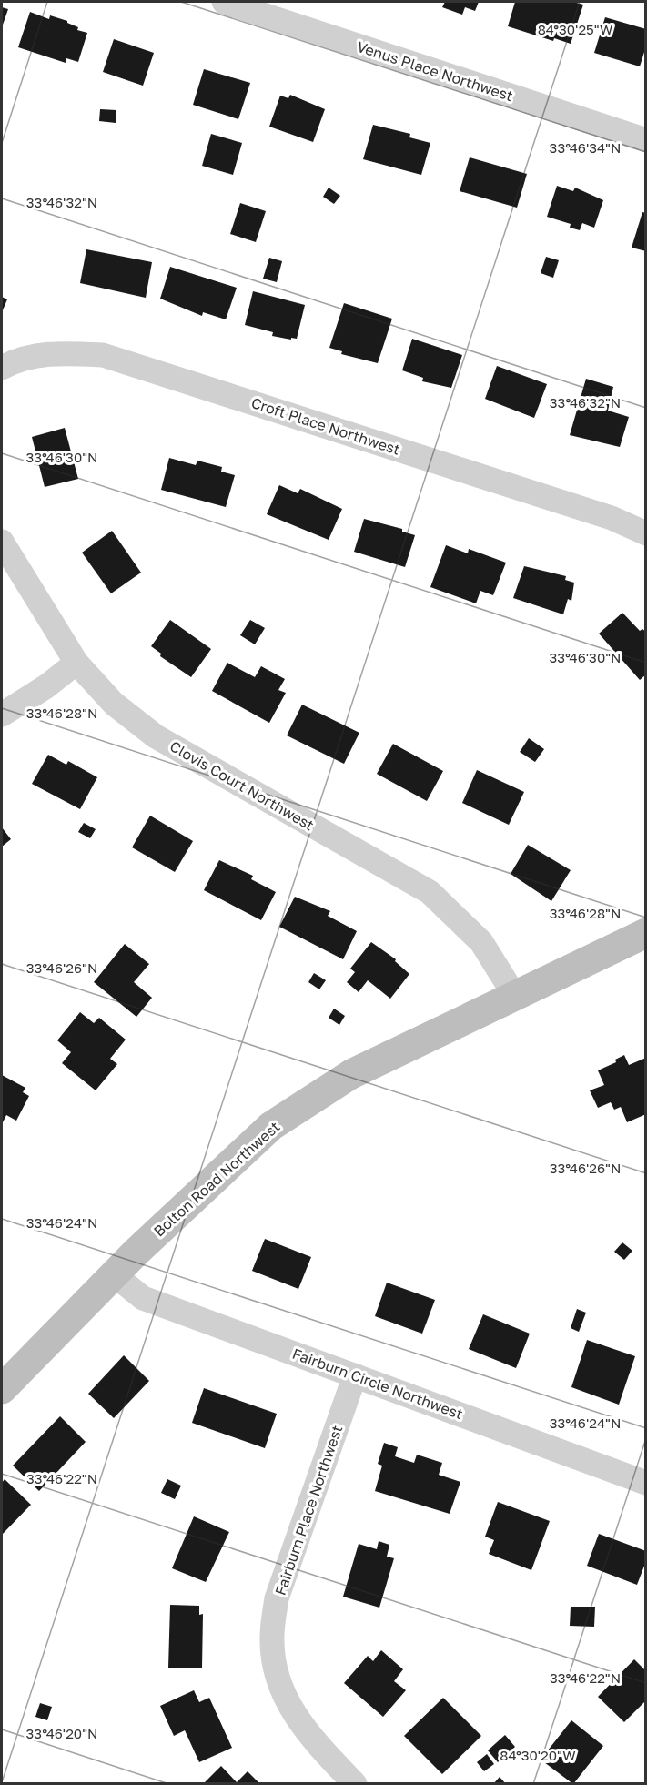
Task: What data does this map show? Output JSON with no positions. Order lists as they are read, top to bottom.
{
  "streets": {
    "street": [
      "Venus Place Northwest",
      "Croft Place Northwest",
      "Clovis Court Northwest",
      "Bolton Road Northwest",
      "Fairburn Circle Northwest",
      "Fairburn Place Northwest"
    ]
  },
  "crossings": [
    ["Clovis Court Northwest", "Bolton Road Northwest"],
    ["Bolton Road Northwest", "Fairburn Circle Northwest"],
    ["Fairburn Circle Northwest", "Fairburn Place Northwest"]
  ],
  "coordinates": [
    "84°30'25\"W",
    "33°46'34\"N",
    "33°46'32\"N",
    "33°46'30\"N",
    "33°46'28\"N",
    "33°46'26\"N",
    "33°46'24\"N",
    "33°46'22\"N",
    "33°46'20\"N",
    "84°30'20\"W"
  ]
}
